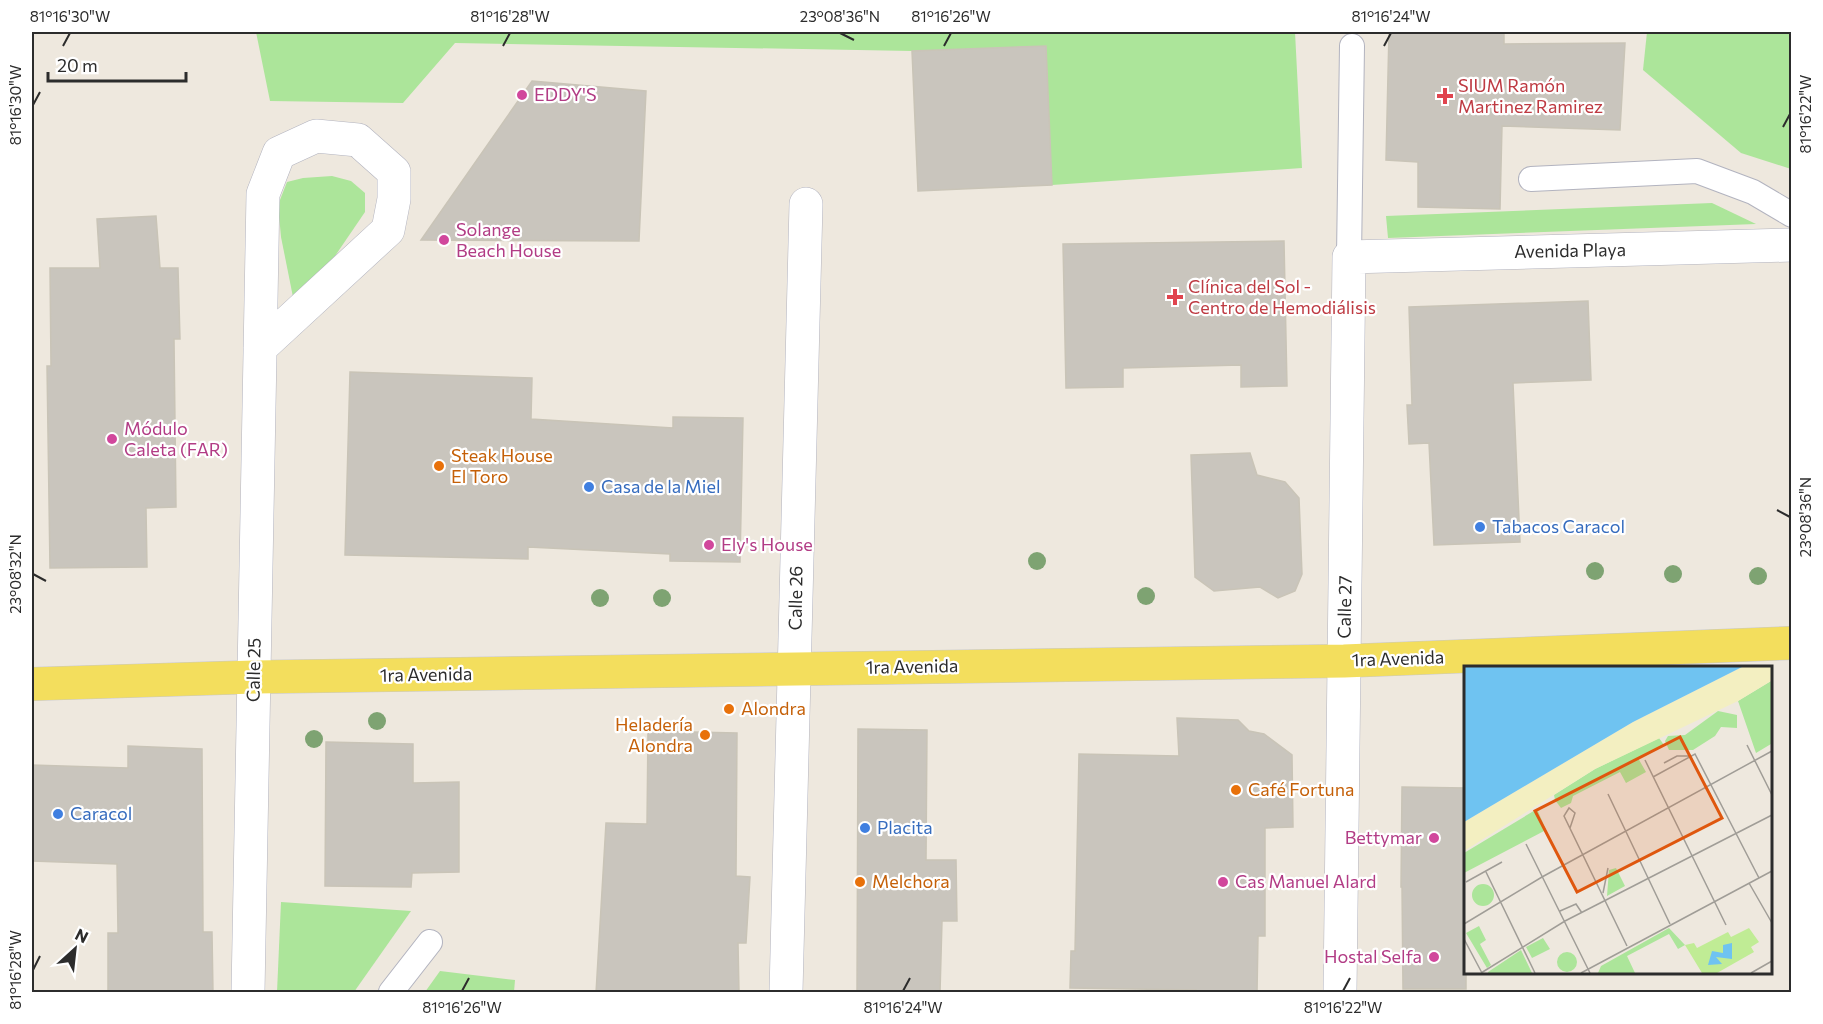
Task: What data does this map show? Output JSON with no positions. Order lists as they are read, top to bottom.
{
  "streets": {
    "main road": ["1ra Avenida"],
    "street": [
      "Avenida Playa",
      "Calle 26",
      "Calle 27",
      "Calle 25"
    ]
  },
  "crossings": [
    ["Avenida Playa", "Calle 27"],
    ["Calle 26", "1ra Avenida"],
    ["Calle 27", "1ra Avenida"],
    ["1ra Avenida", "Calle 25"]
  ],
  "places": {
    "other": [
      "EDDY'S",
      "Solange Beach House",
      "Módulo Caleta (FAR)",
      "Steak House El Toro",
      "Casa de la Miel",
      "Tabacos Caracol",
      "Ely's House",
      "Alondra",
      "Heladería Alondra",
      "Café Fortuna",
      "Caracol",
      "Placita",
      "Bettymar",
      "Melchora",
      "Cas Manuel Alard",
      "Hostal Selfa"
    ],
    "health": ["SIUM Ramón Martinez Ramirez", "Clínica del Sol - Centro de Hemodiálisis"]
  },
  "scale_bar": "20 m",
  "north": "top right",
  "coordinates": [
    "81°16'30\"W",
    "81°16'28\"W",
    "23°08'36\"N",
    "81°16'26\"W",
    "81°16'24\"W",
    "81°16'22\"W",
    "23°08'32\"N"
  ]
}
